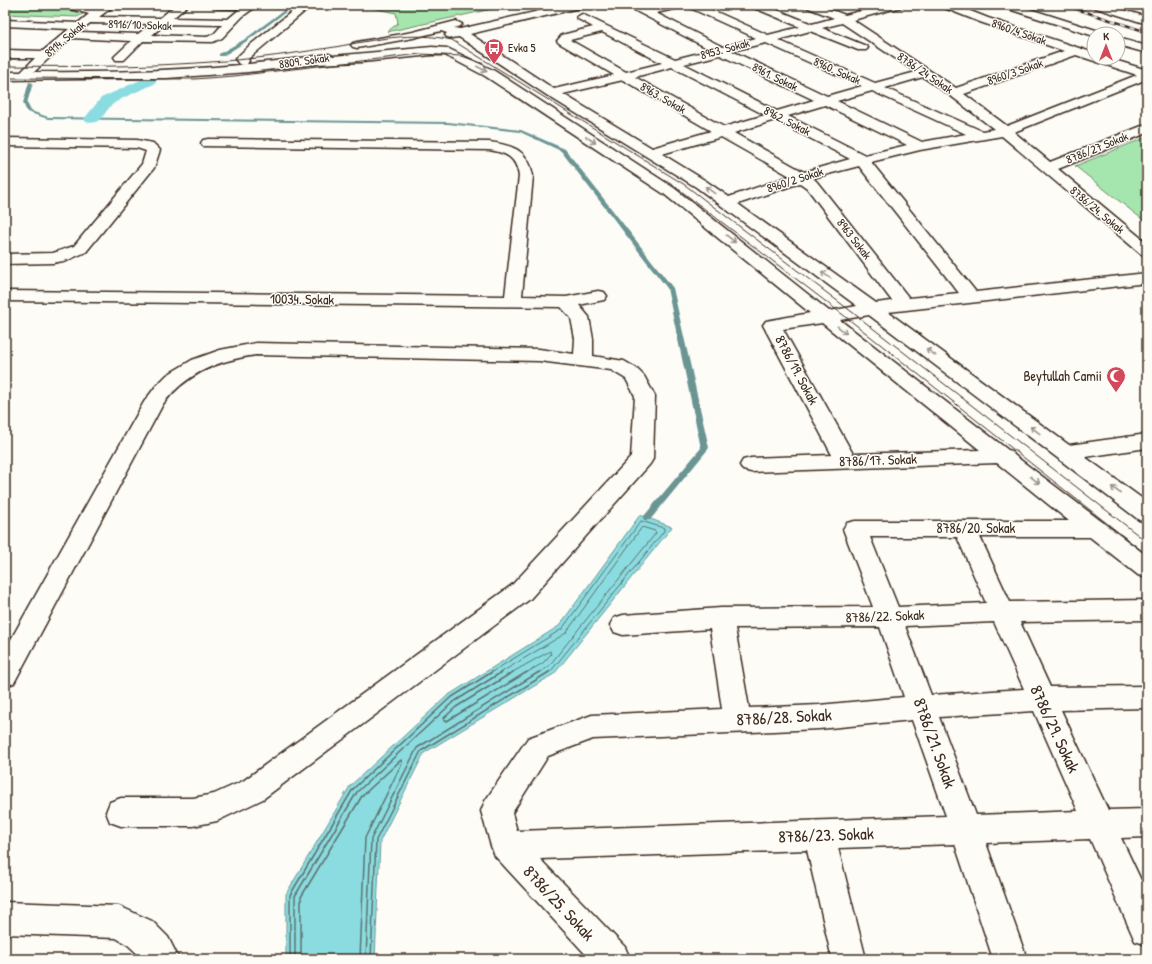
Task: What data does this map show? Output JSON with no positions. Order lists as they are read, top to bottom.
{
  "streets": {
    "street": [
      "8916/10. Sokak",
      "8960/4 Sokak",
      "8914. Sokak",
      "8953. Sokak",
      "8809. Sokak",
      "8960. Sokak",
      "8960/3 Sokak",
      "8786/24 Sokak",
      "8961. Sokak",
      "8963. Sokak",
      "8962. Sokak",
      "8786/27 Sokak",
      "8960/2 Sokak",
      "8786/24. Sokak",
      "8963 Sokak",
      "10034. Sokak",
      "8786/19. Sokak",
      "8786/17. Sokak",
      "8786/20. Sokak",
      "8786/22. Sokak",
      "8786/28. Sokak",
      "8786/29. Sokak",
      "8786/21. Sokak",
      "8786/23. Sokak",
      "8786/25. Sokak"
    ]
  },
  "crossings": [
    ["8916/10. Sokak", "8914. Sokak"],
    ["8960/4 Sokak", "8960/3 Sokak"],
    ["8914. Sokak", "8809. Sokak"],
    ["8953. Sokak", "8960. Sokak"],
    ["8953. Sokak", "8786/24 Sokak"],
    ["8953. Sokak", "8961. Sokak"],
    ["8953. Sokak", "8963. Sokak"],
    ["8953. Sokak", "8962. Sokak"],
    ["8960/3 Sokak", "8786/24 Sokak"],
    ["8963. Sokak", "8962. Sokak"],
    ["8963. Sokak", "8960/2 Sokak"],
    ["8963. Sokak", "8963 Sokak"],
    ["8962. Sokak", "8960/2 Sokak"],
    ["8786/27 Sokak", "8786/24. Sokak"],
    ["8960/2 Sokak", "8963 Sokak"],
    ["8963 Sokak", "8786/19. Sokak"],
    ["8786/19. Sokak", "8786/17. Sokak"],
    ["8786/20. Sokak", "8786/29. Sokak"],
    ["8786/20. Sokak", "8786/21. Sokak"],
    ["8786/22. Sokak", "8786/29. Sokak"],
    ["8786/22. Sokak", "8786/21. Sokak"],
    ["8786/28. Sokak", "8786/29. Sokak"],
    ["8786/28. Sokak", "8786/21. Sokak"],
    ["8786/28. Sokak", "8786/23. Sokak"],
    ["8786/28. Sokak", "8786/25. Sokak"],
    ["8786/29. Sokak", "8786/23. Sokak"],
    ["8786/21. Sokak", "8786/23. Sokak"],
    ["8786/23. Sokak", "8786/25. Sokak"]
  ],
  "places": {
    "bus stop": ["Evka 5"],
    "mosque": ["Beytullah Camii"]
  },
  "north": "top"
}
